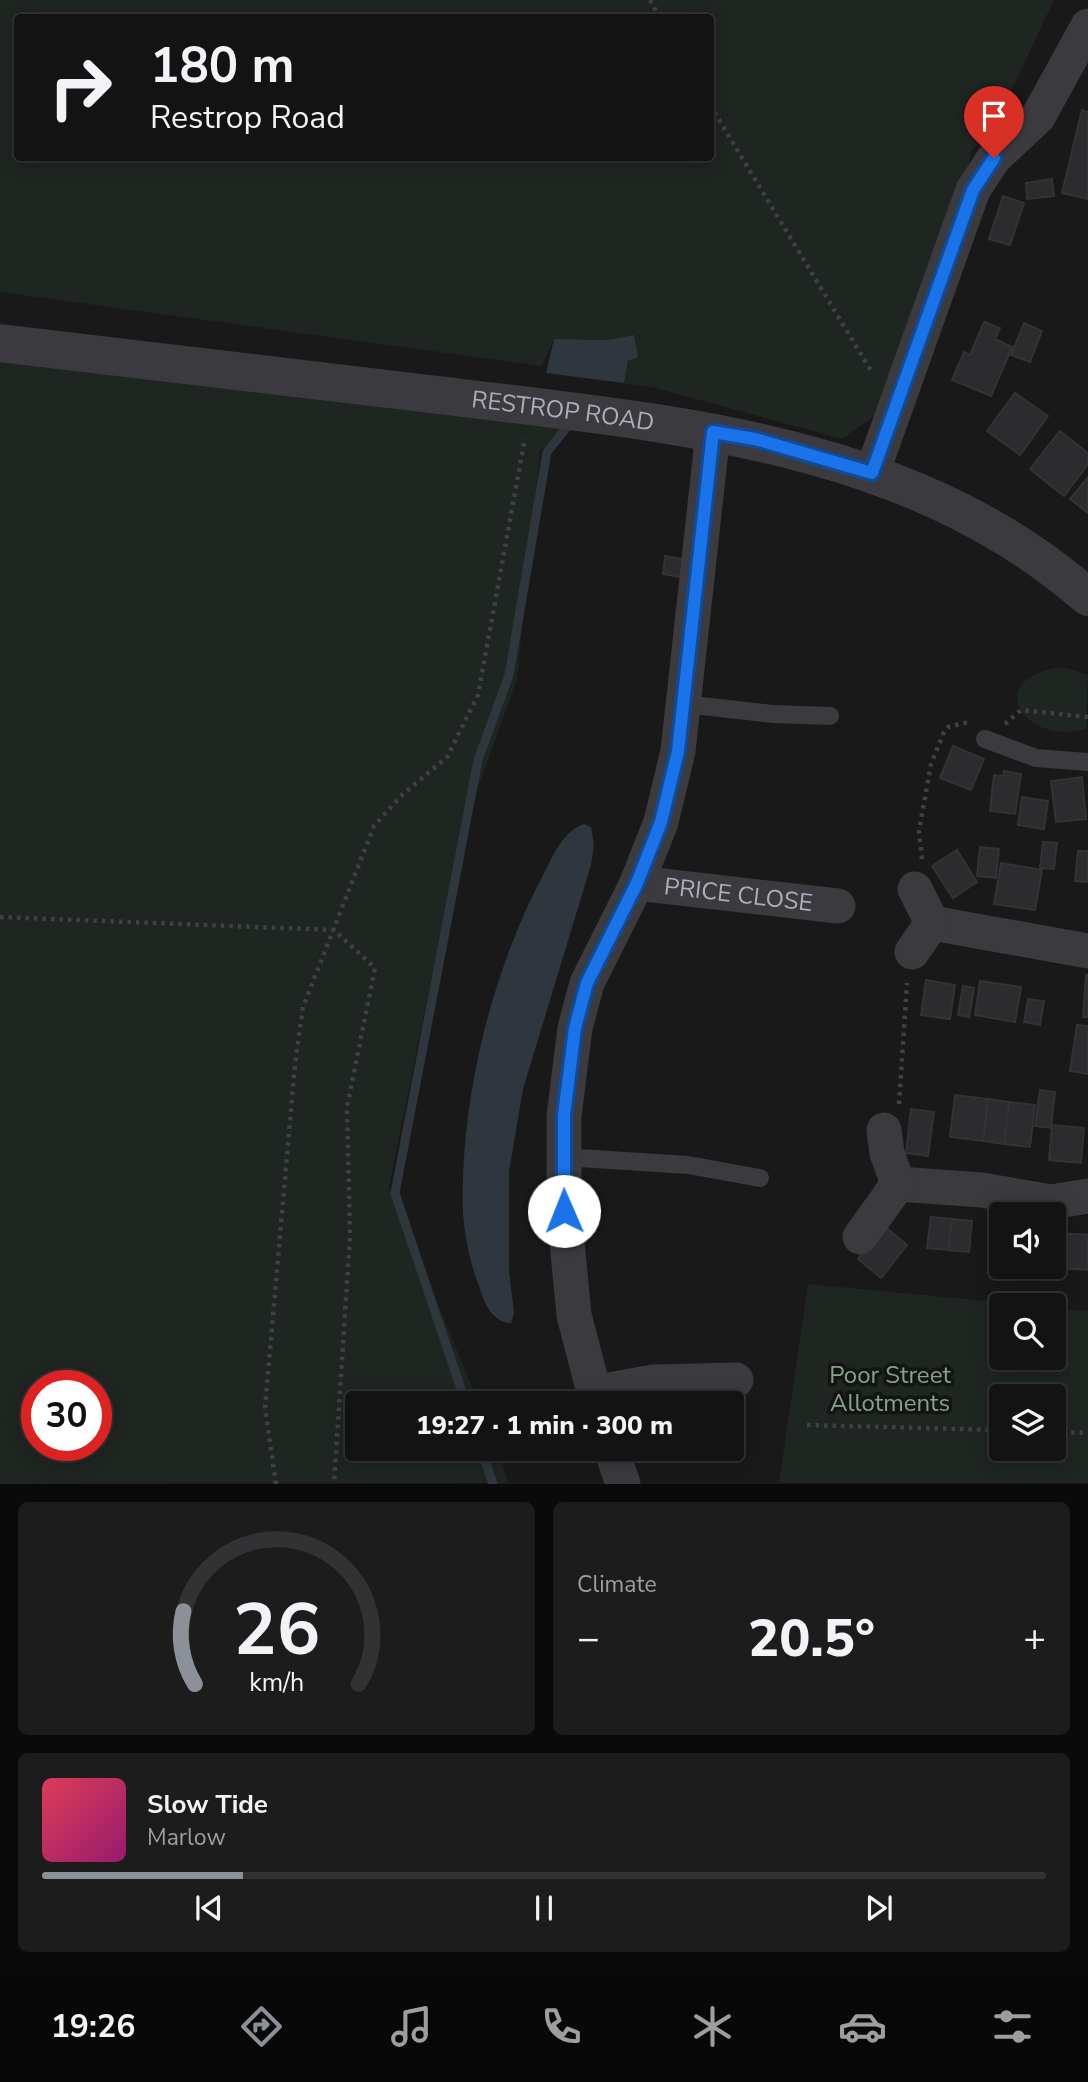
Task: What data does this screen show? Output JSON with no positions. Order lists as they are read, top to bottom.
{
  "streets": {
    "street": ["RESTROP ROAD", "PRICE CLOSE"]
  },
  "parks": ["Poor Street Allotments"],
  "page": {
    "turn": ["180 m", "Restrop Road"],
    "limit": "30",
    "trip": "19:27 · 1 min · 300 m",
    "tile": "Climate",
    "heat": ["−", "20.5°", "+"],
    "song": ["Slow Tide", "Marlow"],
    "tabs": "19:26",
    "gauge": ["26", "km/h"]
  }
}
